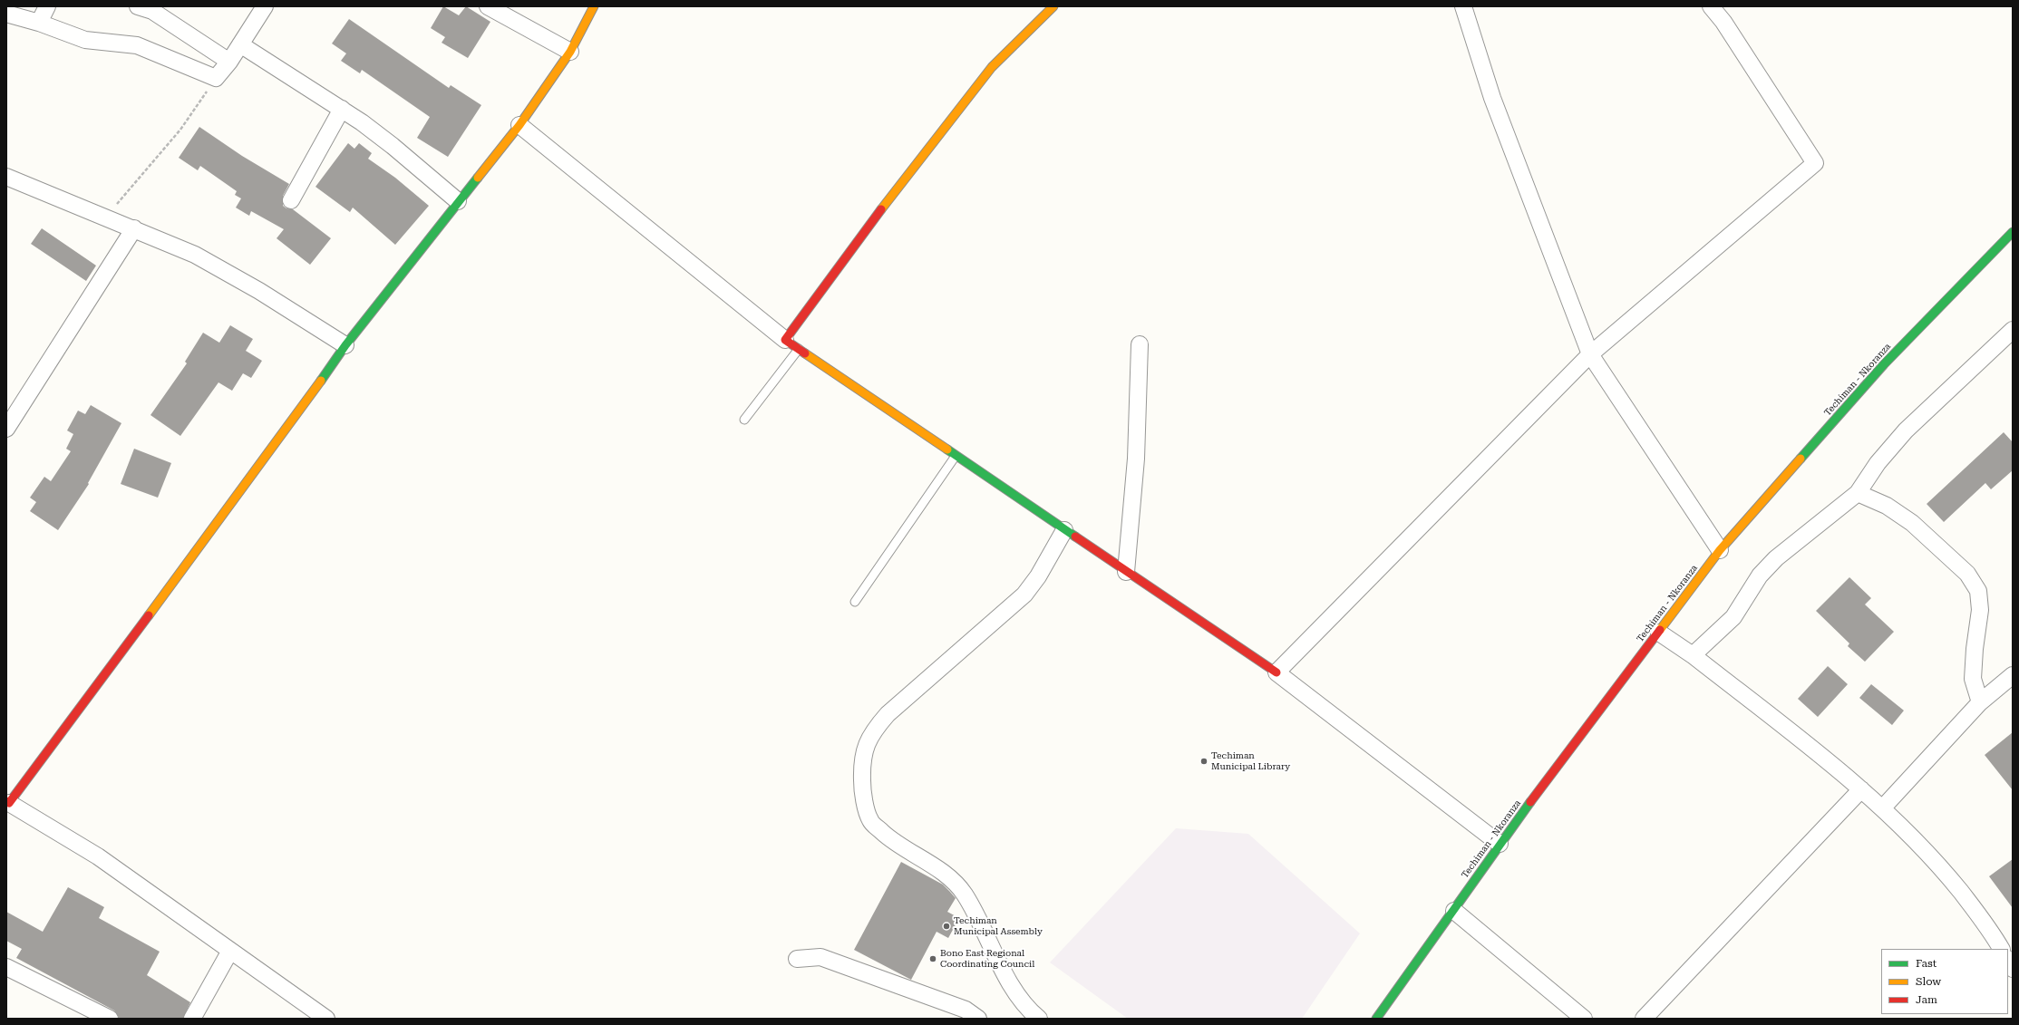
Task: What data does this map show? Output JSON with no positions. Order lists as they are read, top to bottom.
{
  "streets": {
    "street": ["Techiman - Nkoranza"]
  },
  "places": ["Techiman Municipal Library", "Techiman Municipal Assembly", "Bono East Regional Coordinating Council"],
  "legend": ["Fast", "Slow", "Jam"]
}
